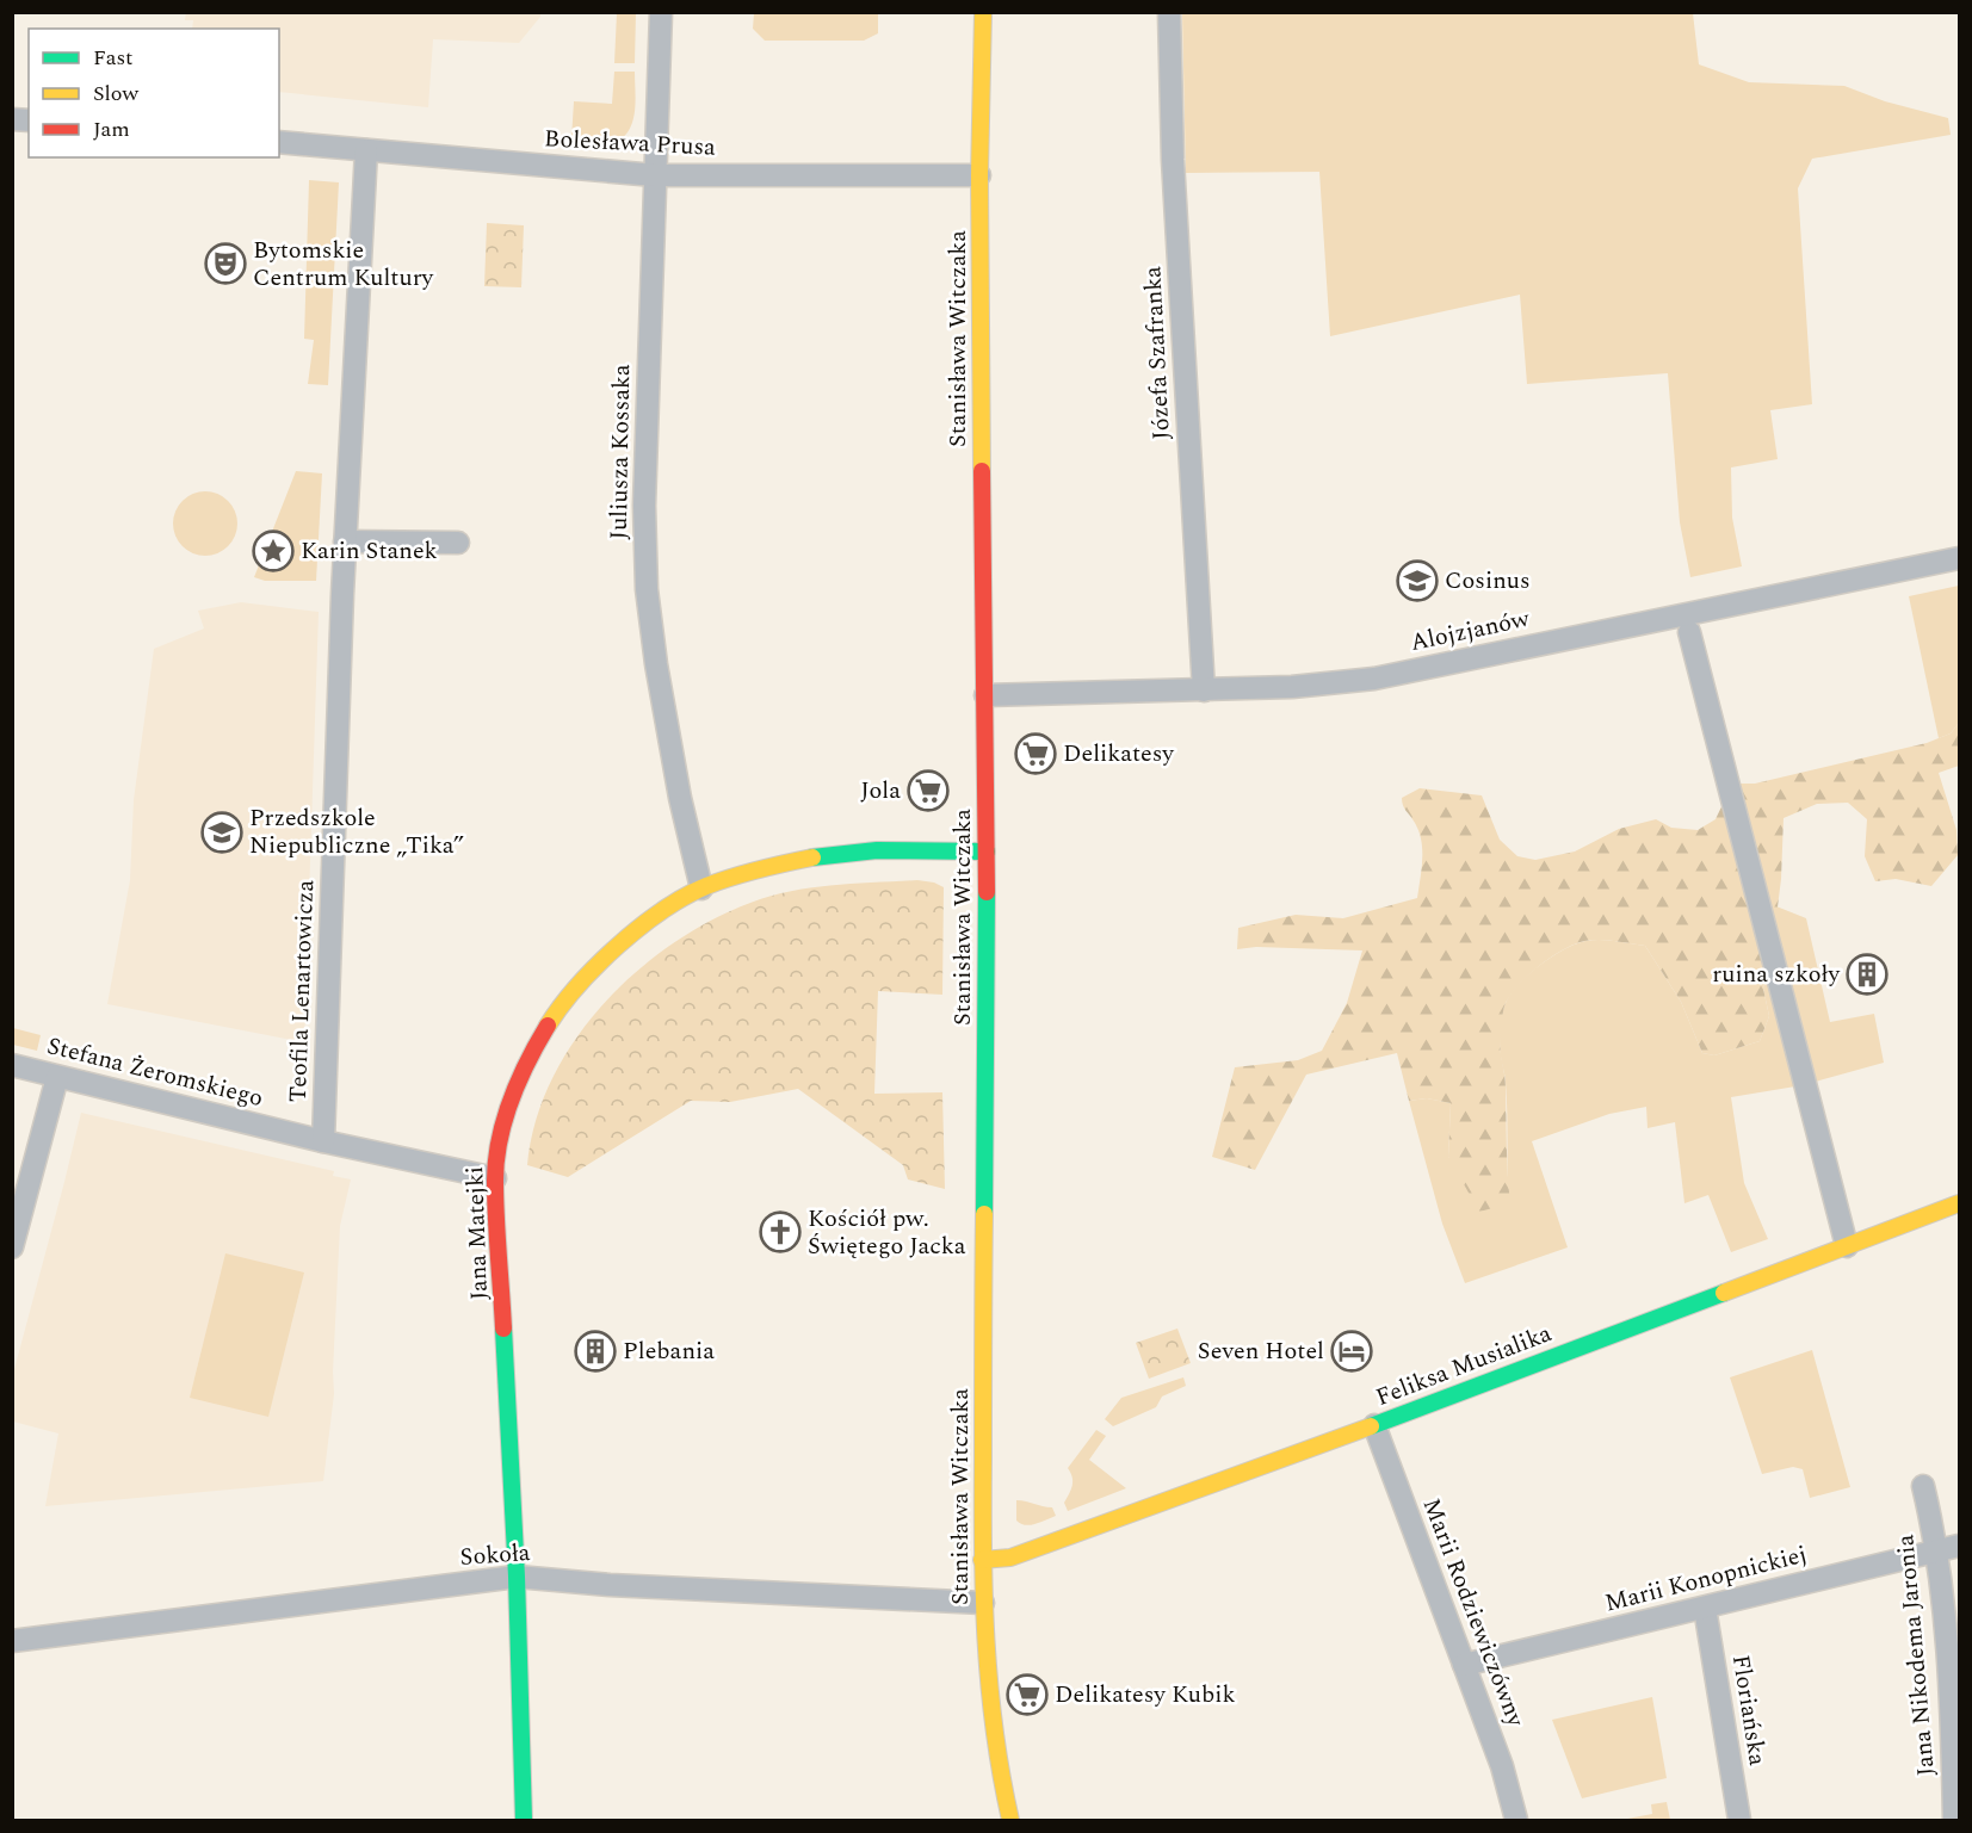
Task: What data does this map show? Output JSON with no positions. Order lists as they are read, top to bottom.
{
  "streets": {
    "street": [
      "Bolesława Prusa",
      "Stanisława Witczaka",
      "Józefa Szafranka",
      "Juliusza Kossaka",
      "Alojzjanów",
      "Teofila Lenartowicza",
      "Stefana Żeromskiego",
      "Jana Matejki",
      "Feliksa Musialika",
      "Sokoła",
      "Marii Konopnickiej",
      "Marii Rodziewiczówny",
      "Jana Nikodema Jaronia",
      "Floriańska"
    ]
  },
  "crossings": [
    ["Bolesława Prusa", "Stanisława Witczaka"],
    ["Bolesława Prusa", "Juliusza Kossaka"],
    ["Bolesława Prusa", "Teofila Lenartowicza"],
    ["Stanisława Witczaka", "Alojzjanów"],
    ["Stanisława Witczaka", "Jana Matejki"],
    ["Stanisława Witczaka", "Feliksa Musialika"],
    ["Stanisława Witczaka", "Sokoła"],
    ["Józefa Szafranka", "Alojzjanów"],
    ["Juliusza Kossaka", "Jana Matejki"],
    ["Teofila Lenartowicza", "Stefana Żeromskiego"],
    ["Stefana Żeromskiego", "Jana Matejki"],
    ["Jana Matejki", "Sokoła"],
    ["Feliksa Musialika", "Marii Rodziewiczówny"],
    ["Marii Konopnickiej", "Marii Rodziewiczówny"],
    ["Marii Konopnickiej", "Jana Nikodema Jaronia"],
    ["Marii Konopnickiej", "Floriańska"]
  ],
  "places": {
    "theatre": ["Bytomskie Centrum Kultury"],
    "place": ["Karin Stanek"],
    "school or university": ["Cosinus", "Przedszkole Niepubliczne „Tika”"],
    "supermarket": ["Delikatesy", "Jola", "Delikatesy Kubik"],
    "building": ["ruina szkoły", "Plebania"],
    "church": ["Kościół pw. Świętego Jacka"],
    "hotel": ["Seven Hotel"]
  },
  "legend": ["Fast", "Slow", "Jam"]
}
